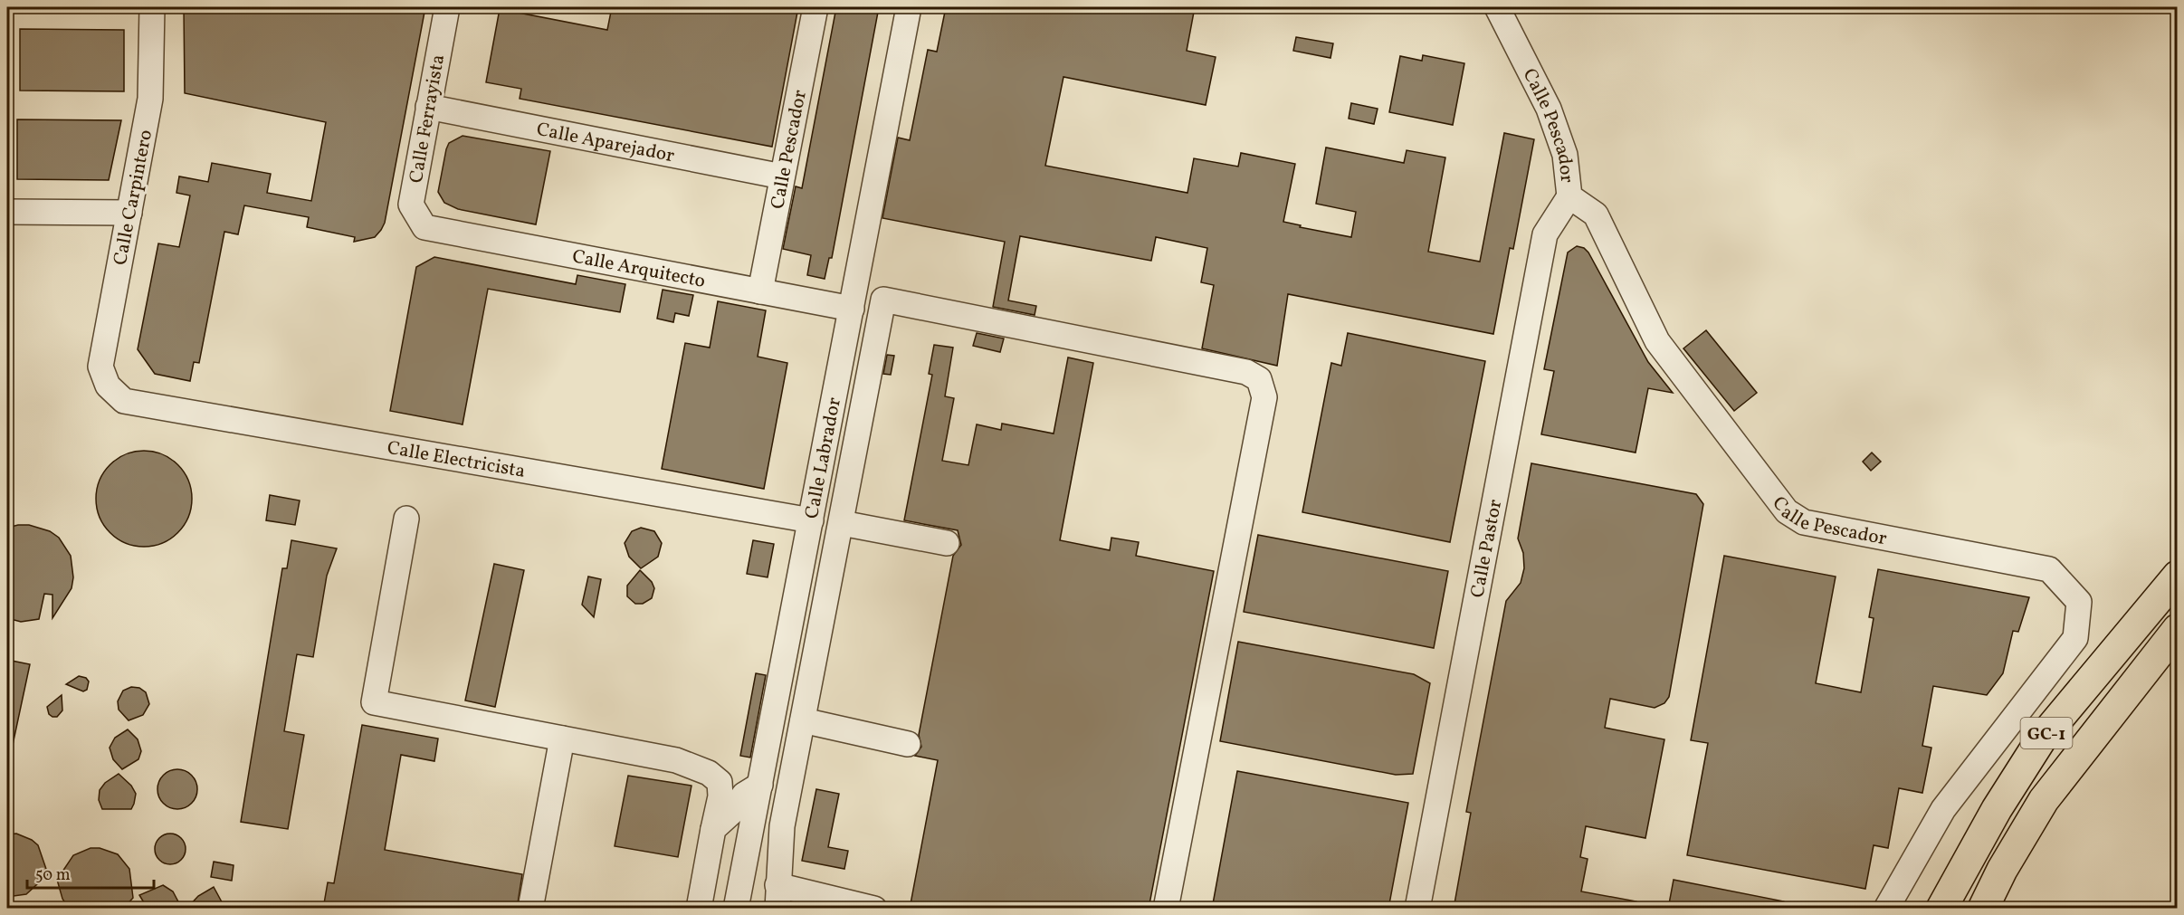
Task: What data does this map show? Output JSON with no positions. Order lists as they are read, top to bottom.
{
  "streets": {
    "highway": ["GC-1"],
    "street": [
      "Calle Ferrayista",
      "Calle Pescador",
      "Calle Aparejador",
      "Calle Carpintero",
      "Calle Arquitecto",
      "Calle Electricista",
      "Calle Labrador",
      "Calle Pastor"
    ]
  },
  "crossings": [
    ["Calle Ferrayista", "Calle Aparejador"],
    ["Calle Ferrayista", "Calle Arquitecto"],
    ["Calle Pescador", "Calle Aparejador"],
    ["Calle Pescador", "Calle Arquitecto"],
    ["Calle Pescador", "Calle Pastor"],
    ["Calle Carpintero", "Calle Electricista"],
    ["Calle Arquitecto", "Calle Labrador"],
    ["Calle Electricista", "Calle Labrador"]
  ],
  "scale_bar": "50 m"
}
